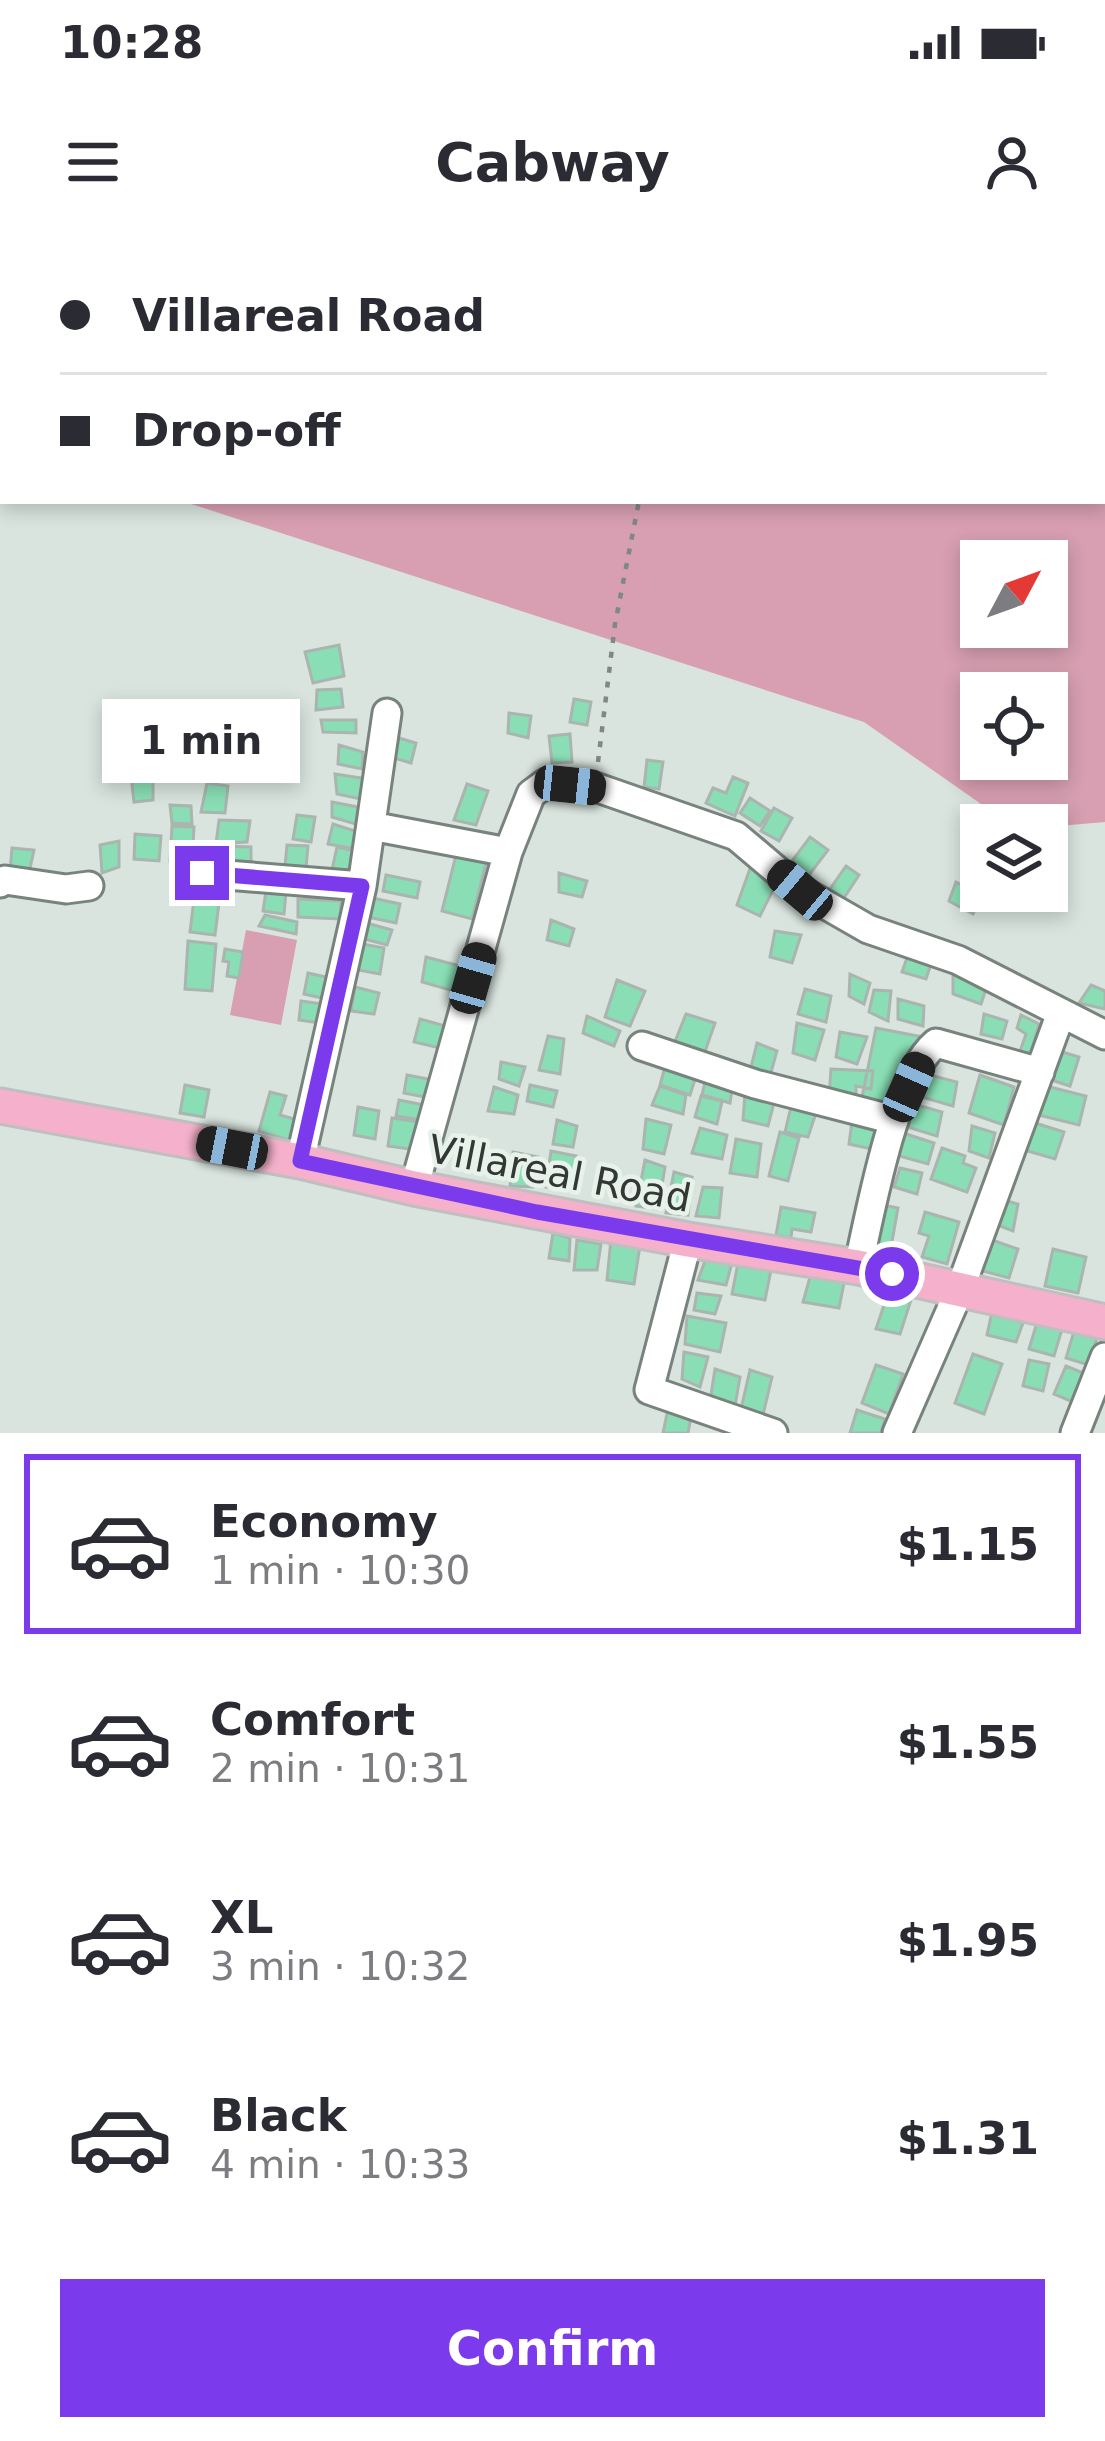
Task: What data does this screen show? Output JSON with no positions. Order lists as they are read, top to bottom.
{
  "streets": {
    "main road": ["Villareal Road"]
  },
  "north": "top right",
  "page": {
    "status": "10:28",
    "header": "Cabway",
    "banner": ["Villareal Road", "Drop-off"],
    "bubble": "1 min",
    "list": [
      {
        "name": "Economy",
        "note": "1 min · 10:30",
        "value": "$1.15"
      },
      {
        "name": "Comfort",
        "note": "2 min · 10:31",
        "value": "$1.55"
      },
      {
        "name": "XL",
        "note": "3 min · 10:32",
        "value": "$1.95"
      },
      {
        "name": "Black",
        "note": "4 min · 10:33",
        "value": "$1.31"
      }
    ],
    "buttons": "Confirm"
  }
}
